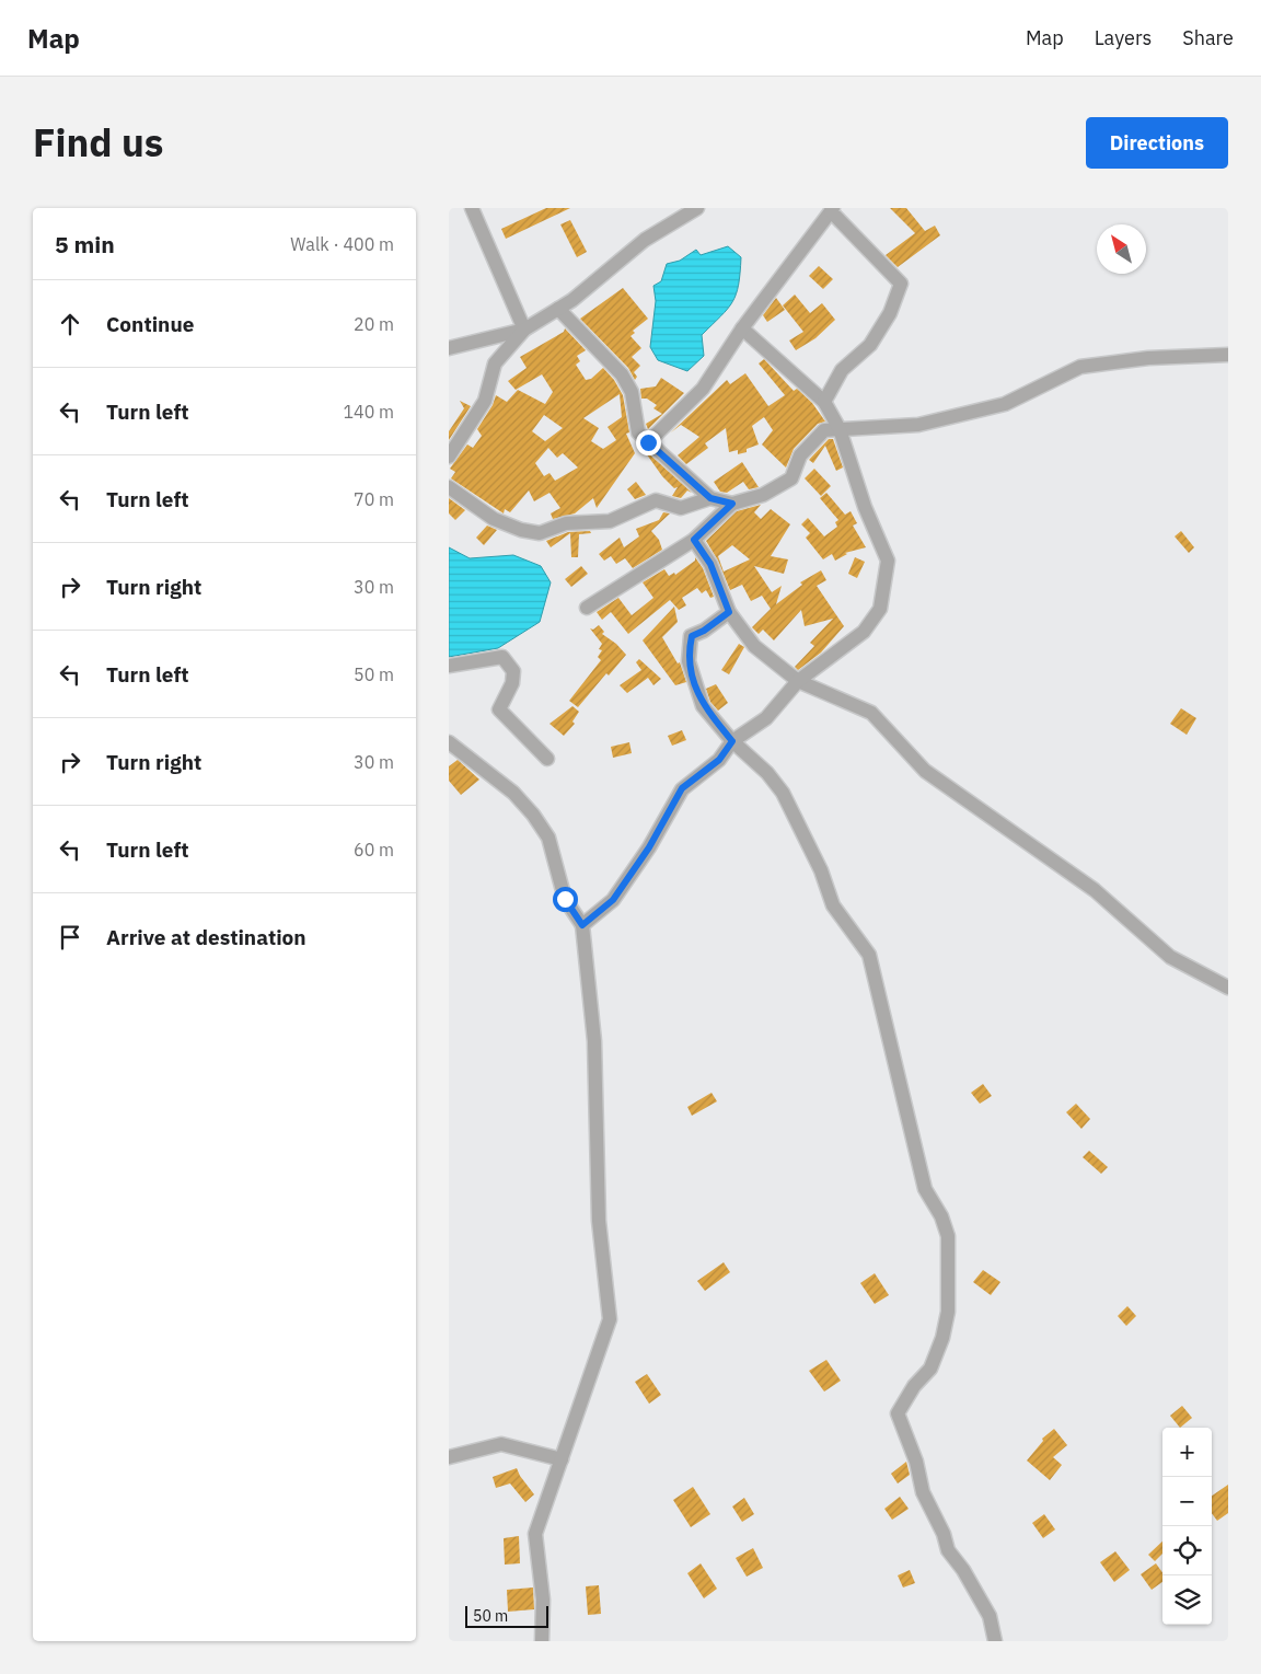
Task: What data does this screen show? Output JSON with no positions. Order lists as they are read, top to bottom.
{
  "scale_bar": "50 m",
  "north": "top left",
  "page": {
    "header": "Map",
    "nav": ["Map", "Layers", "Share"],
    "title": "Find us",
    "buttons": "Directions",
    "heading": ["5 min", "Walk · 400 m"],
    "list": [
      ["Continue", "20 m"],
      ["Turn left", "140 m"],
      ["Turn left", "70 m"],
      ["Turn right", "30 m"],
      ["Turn left", "50 m"],
      ["Turn right", "30 m"],
      ["Turn left", "60 m"],
      "Arrive at destination"
    ],
    "map_buttons": ["+", "−"],
    "scale": "50 m"
  }
}
